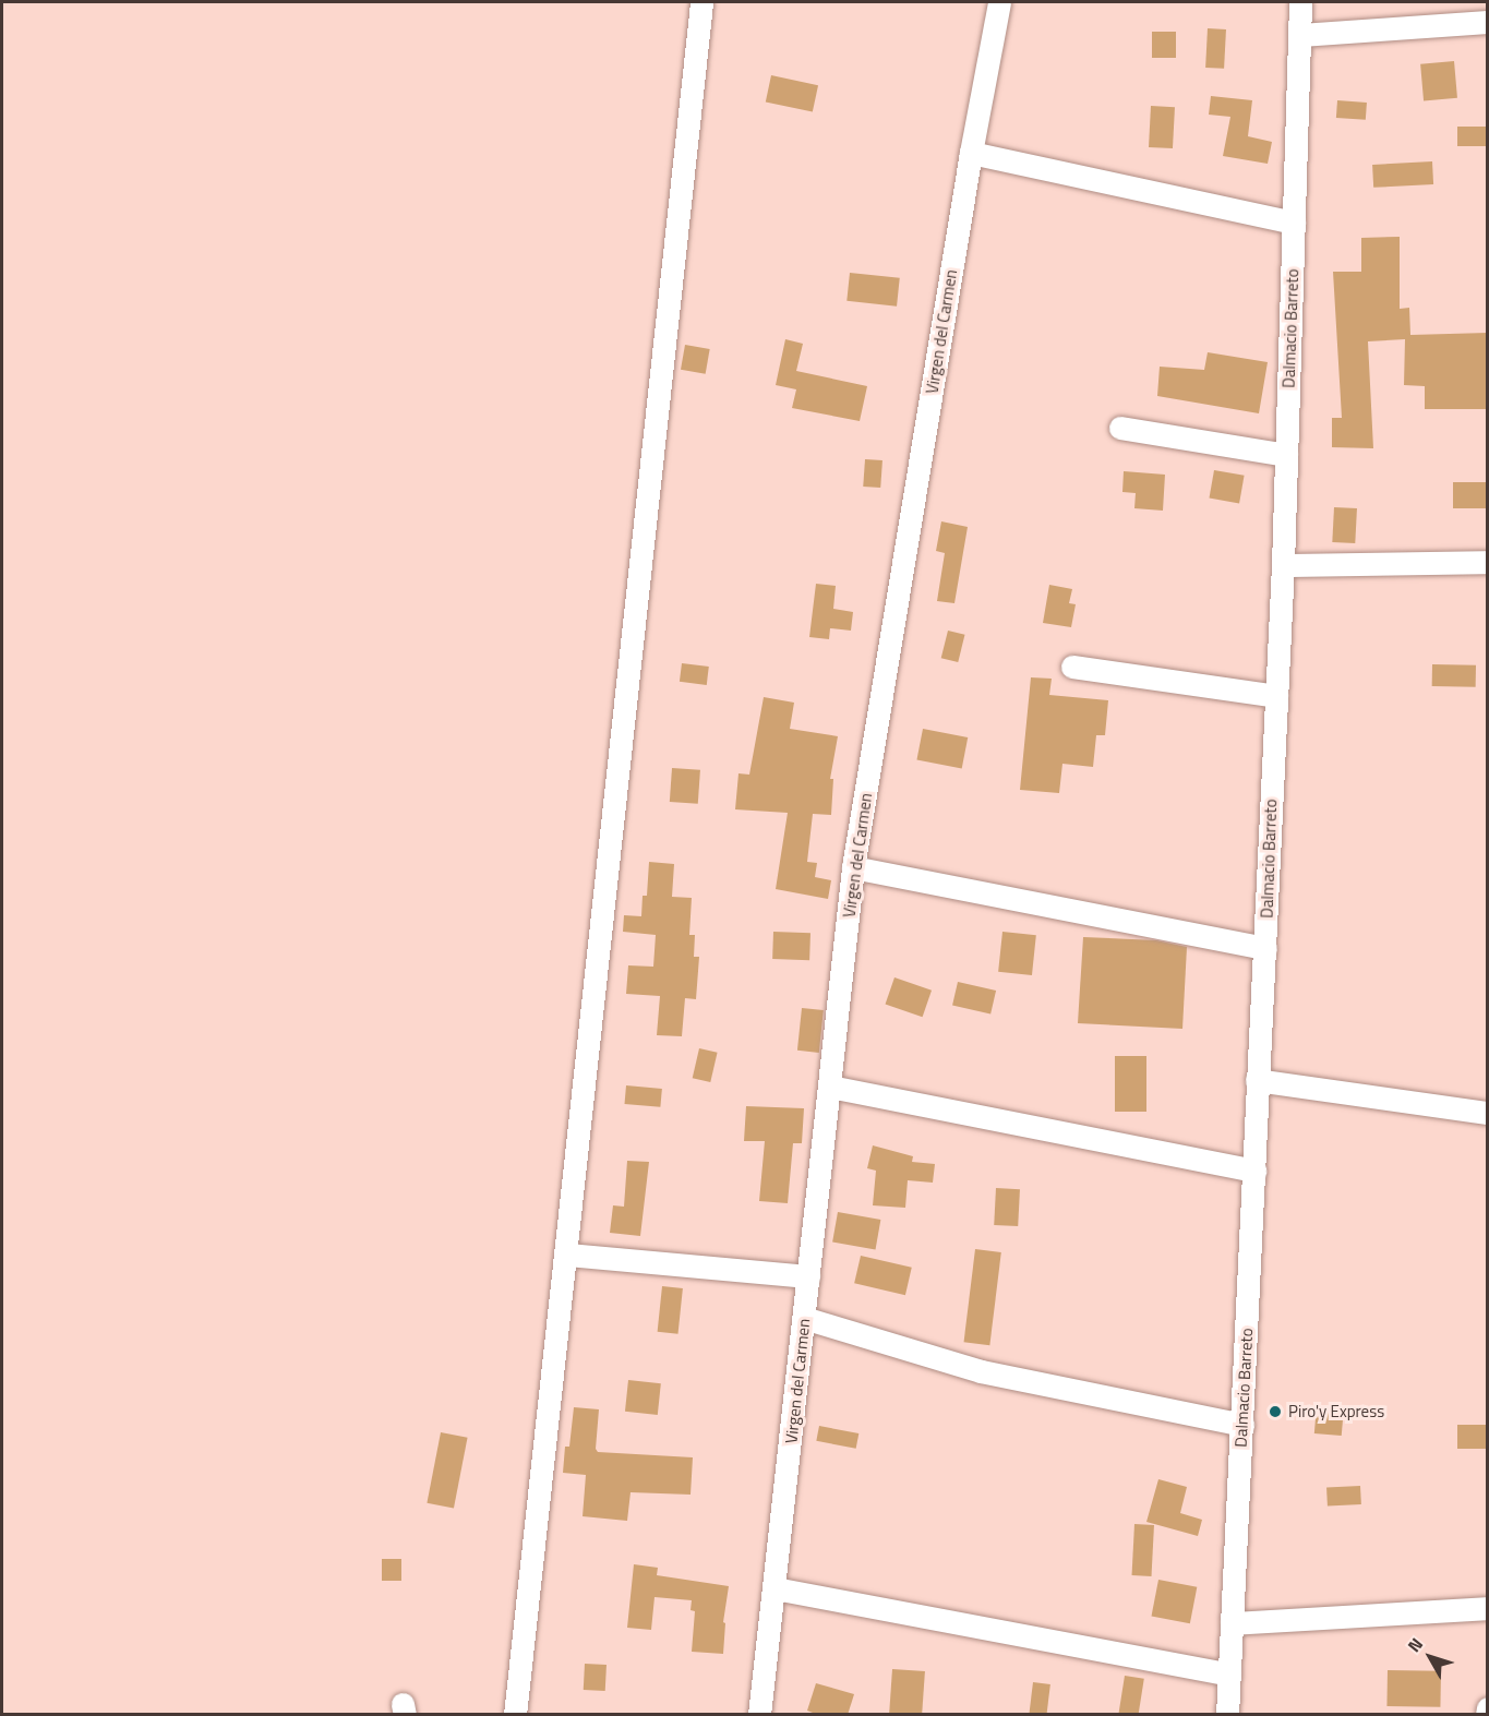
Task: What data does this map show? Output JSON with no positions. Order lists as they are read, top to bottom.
{
  "streets": {
    "street": ["Dalmacio Barreto", "Virgen del Carmen"]
  },
  "places": ["Piro'y Express"],
  "north": "top left"
}
